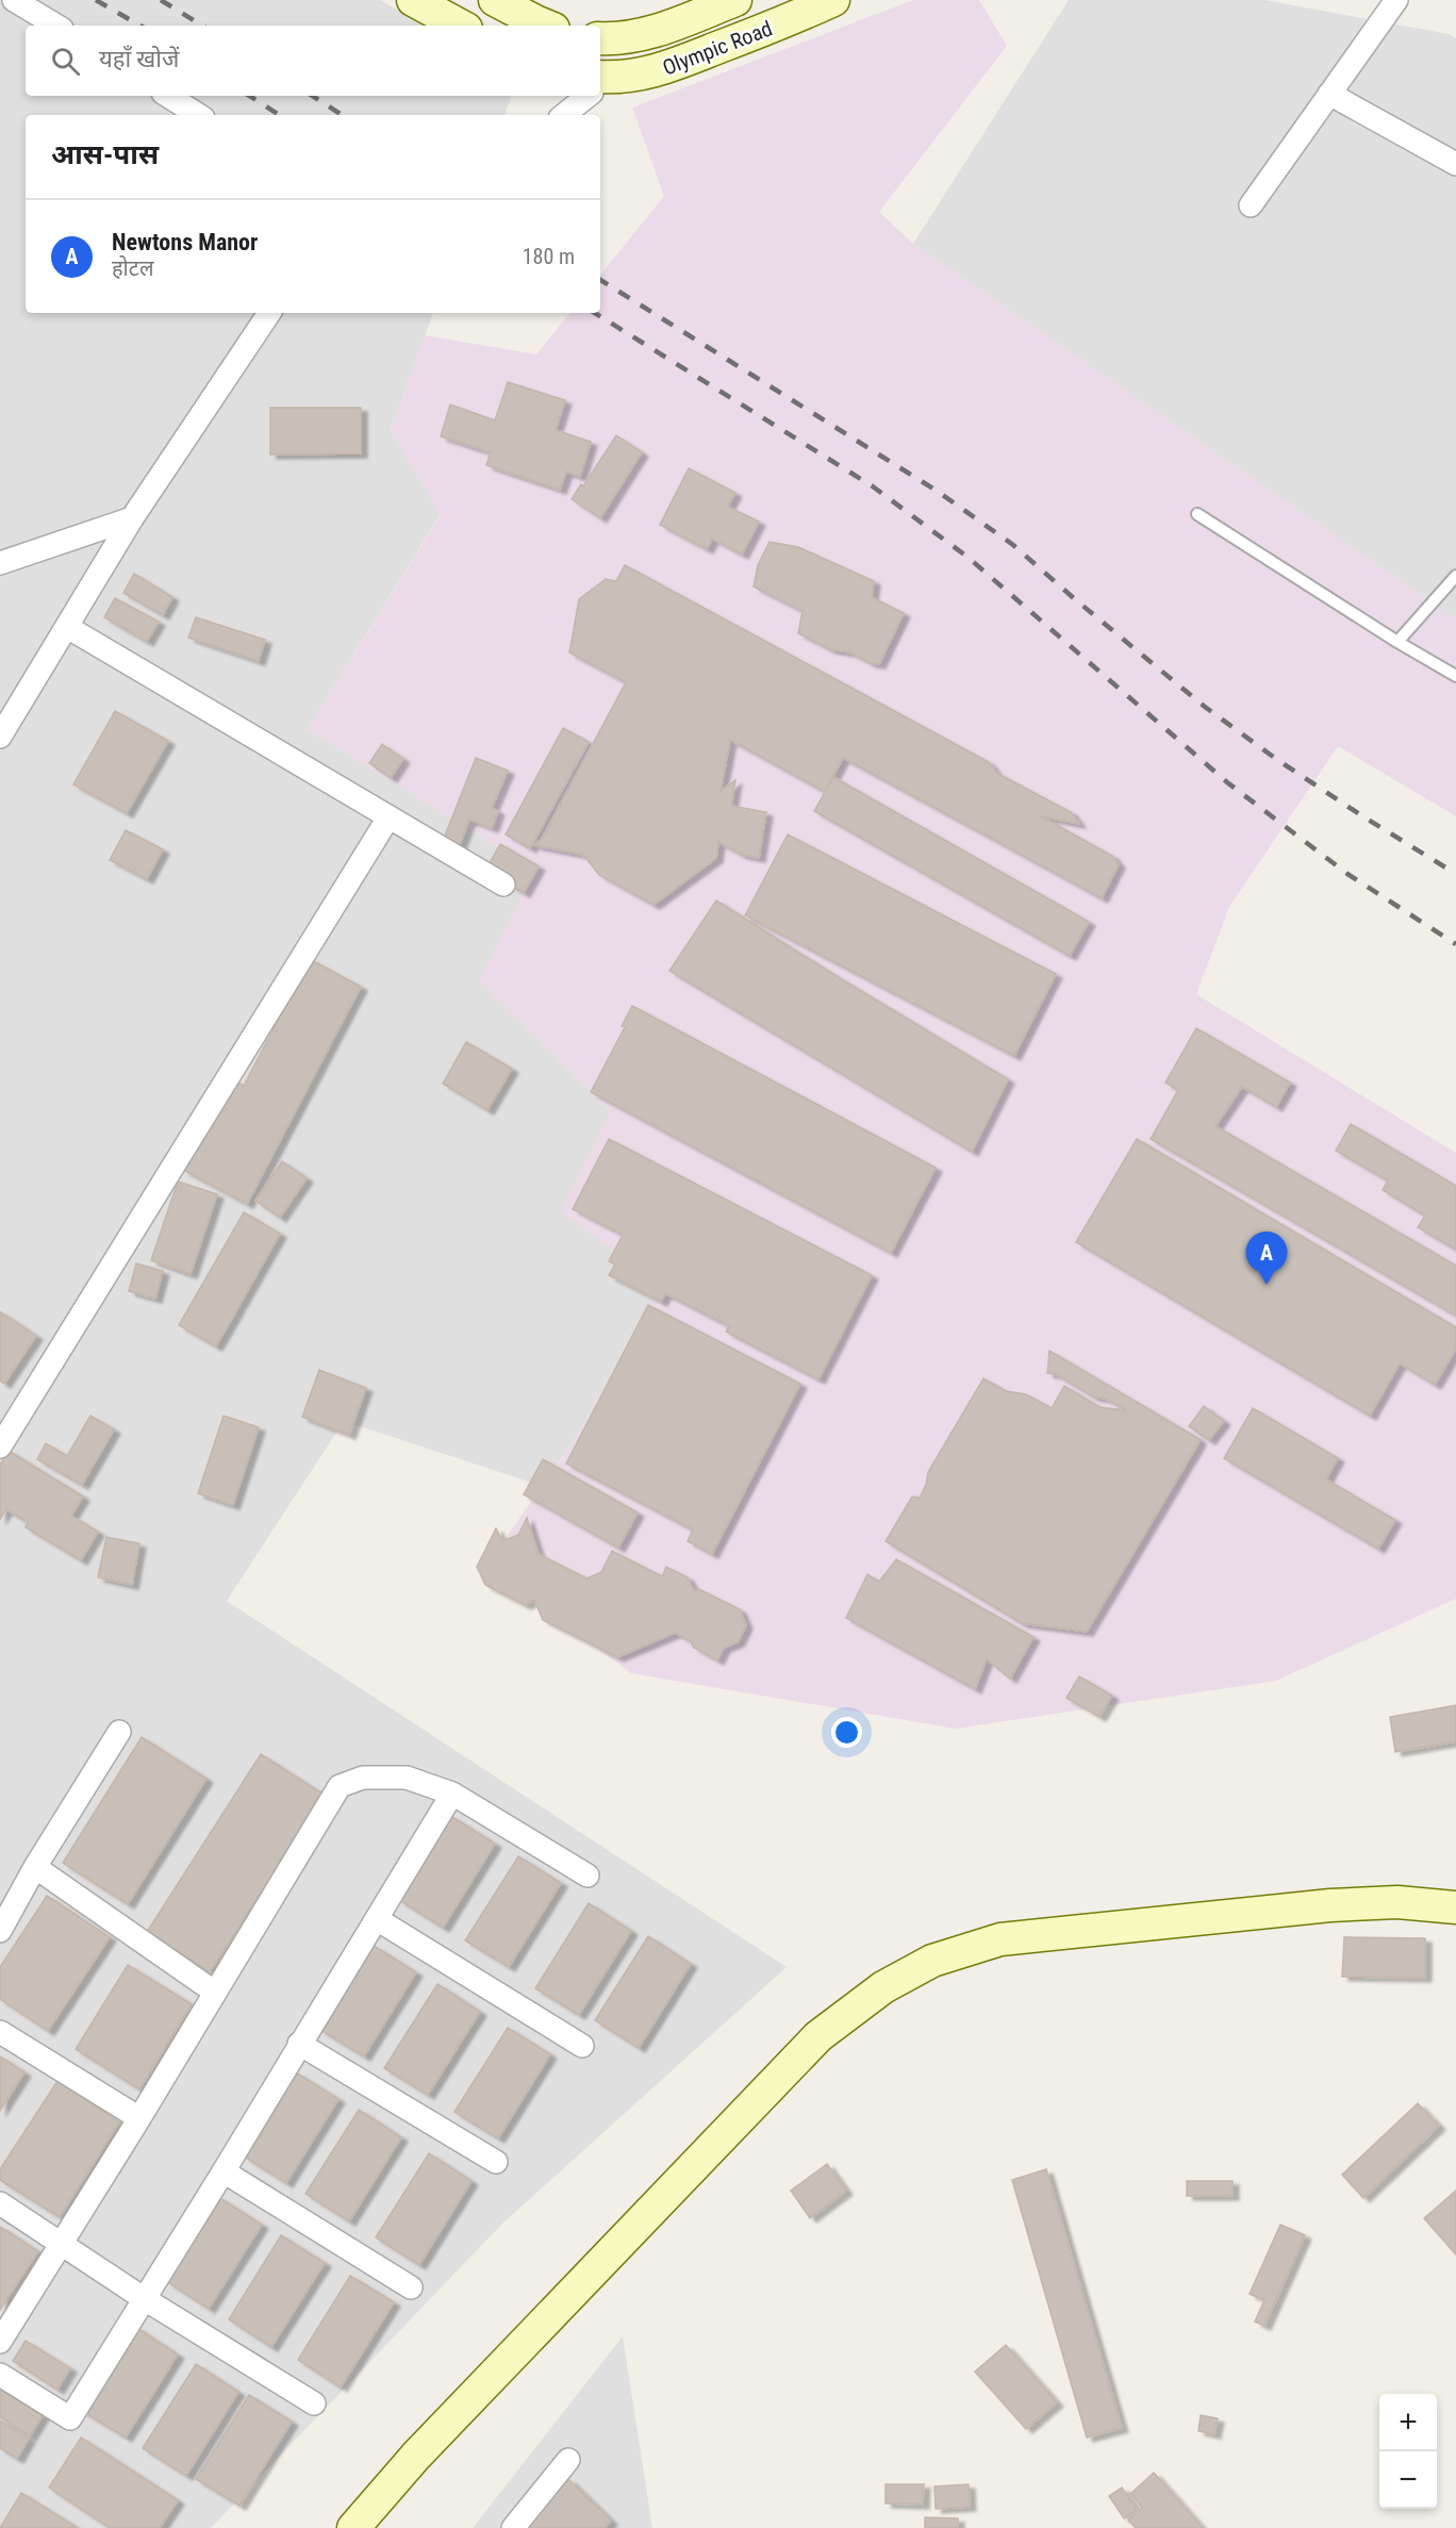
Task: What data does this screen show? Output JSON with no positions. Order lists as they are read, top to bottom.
{
  "streets": {
    "street": ["Olympic Road"]
  },
  "page": {
    "search": "यहाँ खोजें",
    "heading": "आस-पास",
    "list": [
      {
        "mark": "A",
        "name": "Newtons Manor",
        "note": "होटल",
        "value": "180 m"
      }
    ],
    "pins": "A",
    "map_buttons": ["+", "−"]
  }
}
